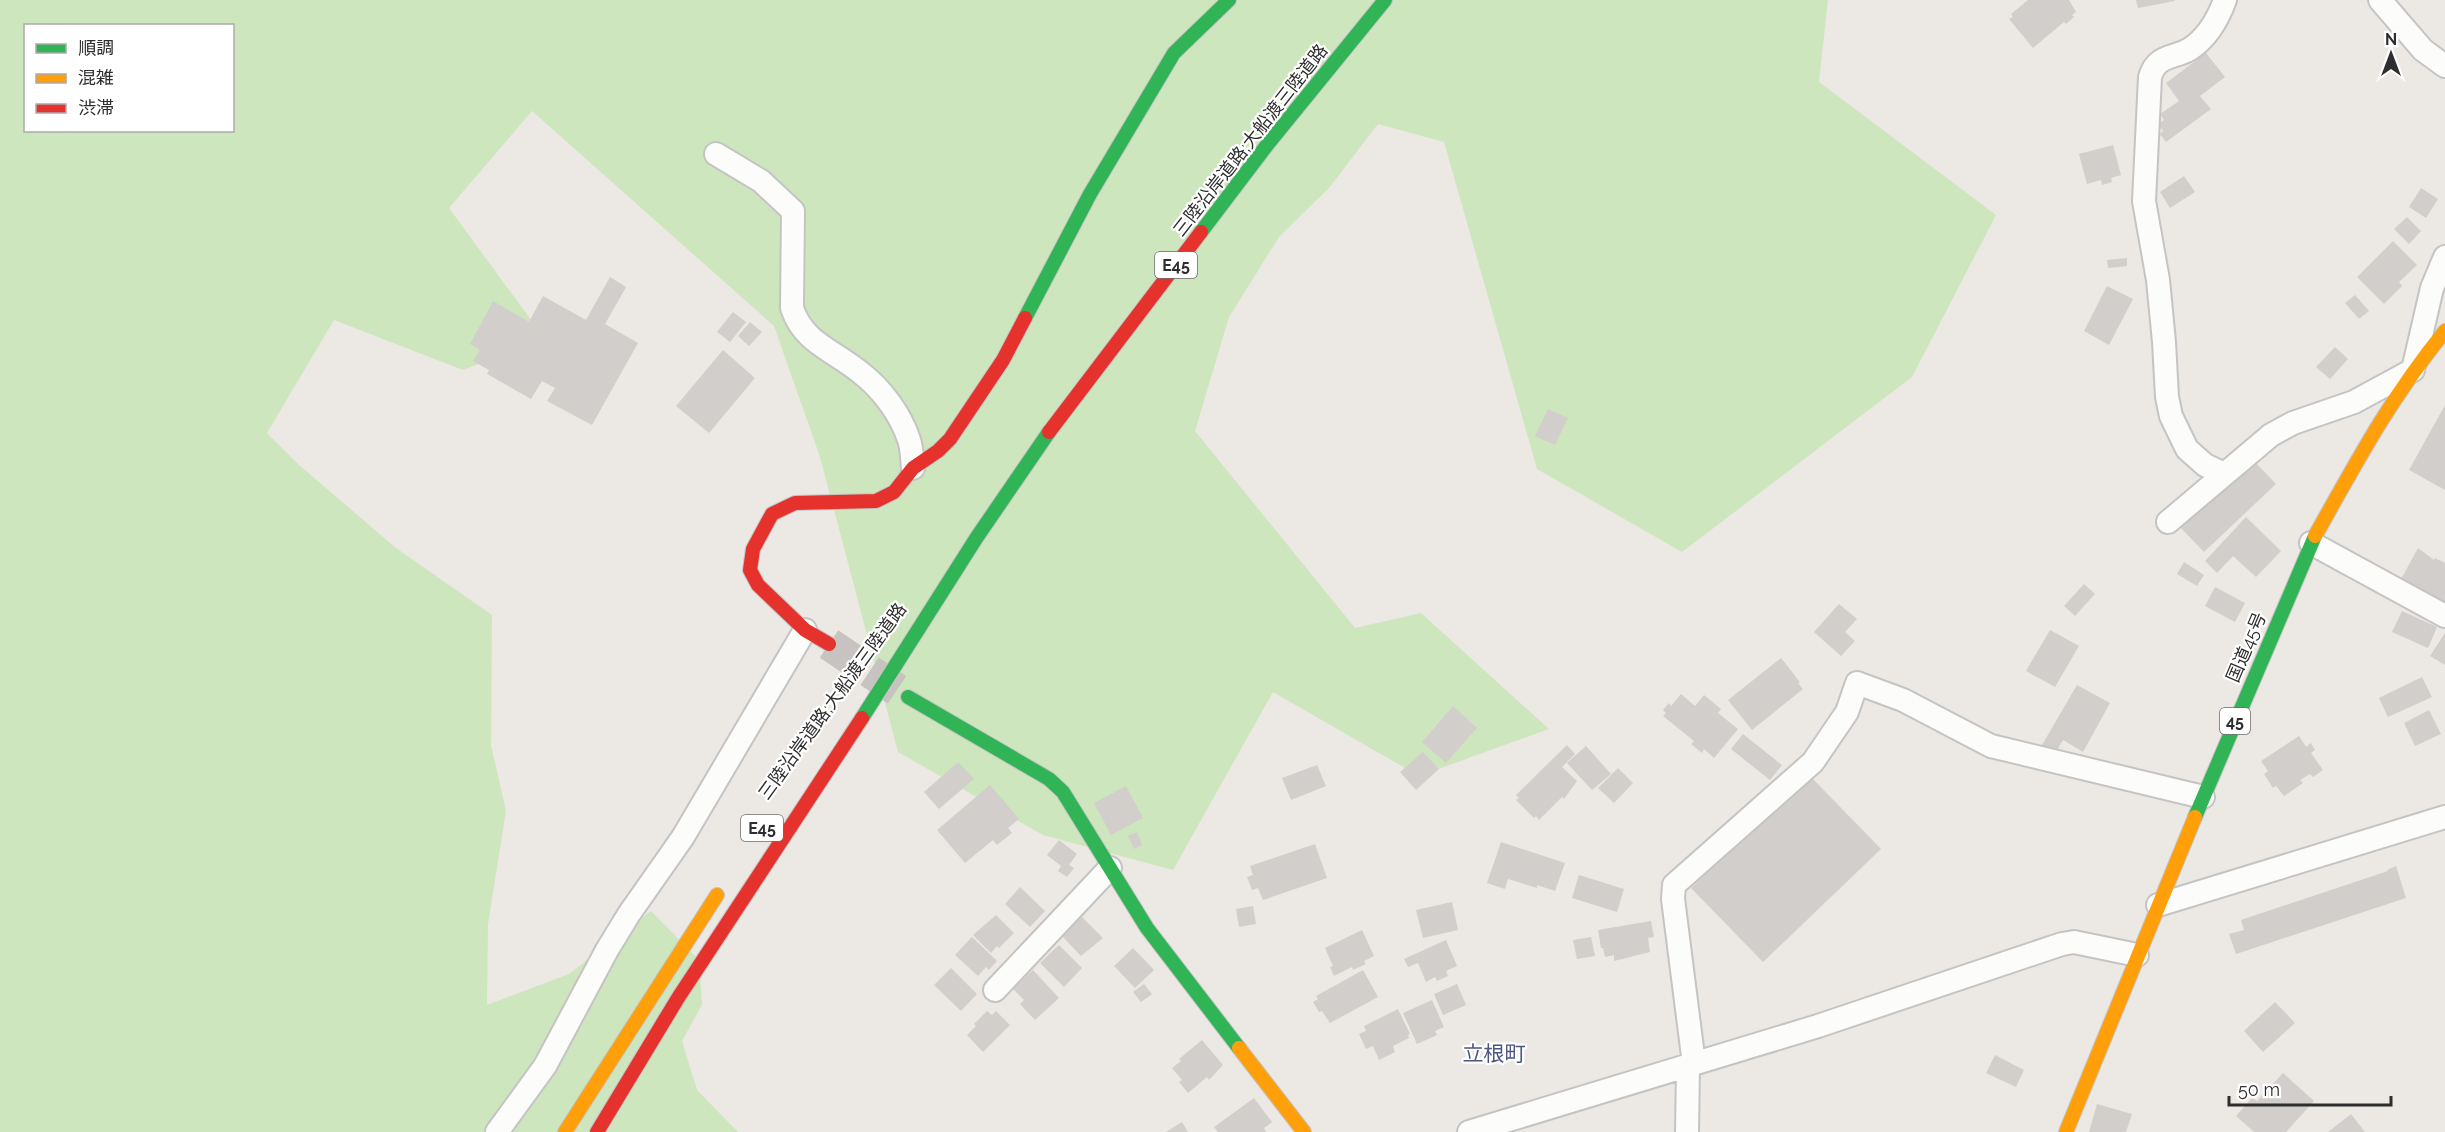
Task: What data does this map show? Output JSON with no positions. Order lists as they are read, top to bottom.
{
  "streets": {
    "main road": [
      "三陸沿岸道路;大船渡三陸道路",
      "E45",
      "国道45号",
      "45"
    ]
  },
  "districts": ["立根町"],
  "legend": ["順調", "混雑", "渋滞"],
  "scale_bar": "50 m",
  "north": "top"
}
